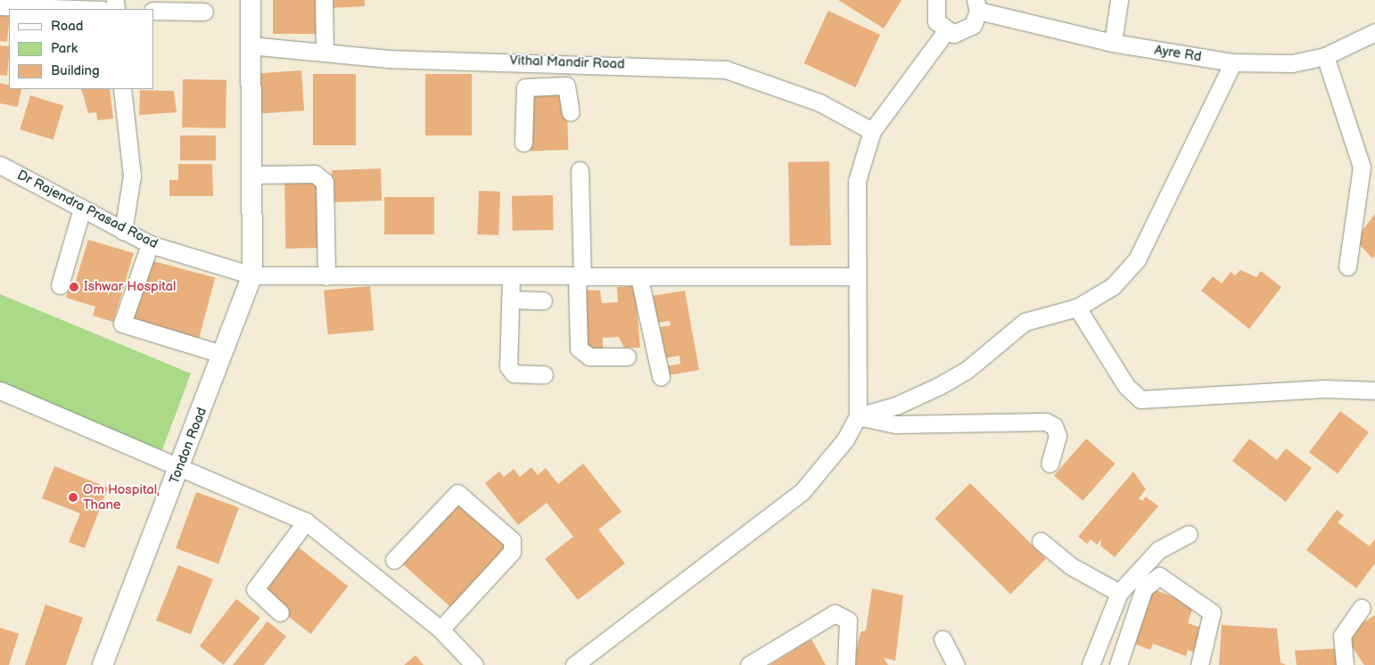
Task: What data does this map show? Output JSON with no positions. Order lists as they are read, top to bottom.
{
  "streets": {
    "street": [
      "Ayre Rd",
      "Vithal Mandir Road",
      "Dr Rajendra Prasad Road",
      "Tondon Road"
    ]
  },
  "crossings": [
    ["Dr Rajendra Prasad Road", "Tondon Road"]
  ],
  "places": ["Ishwar Hospital", "Om Hospital, Thane"],
  "legend": ["Road", "Park", "Building"]
}
